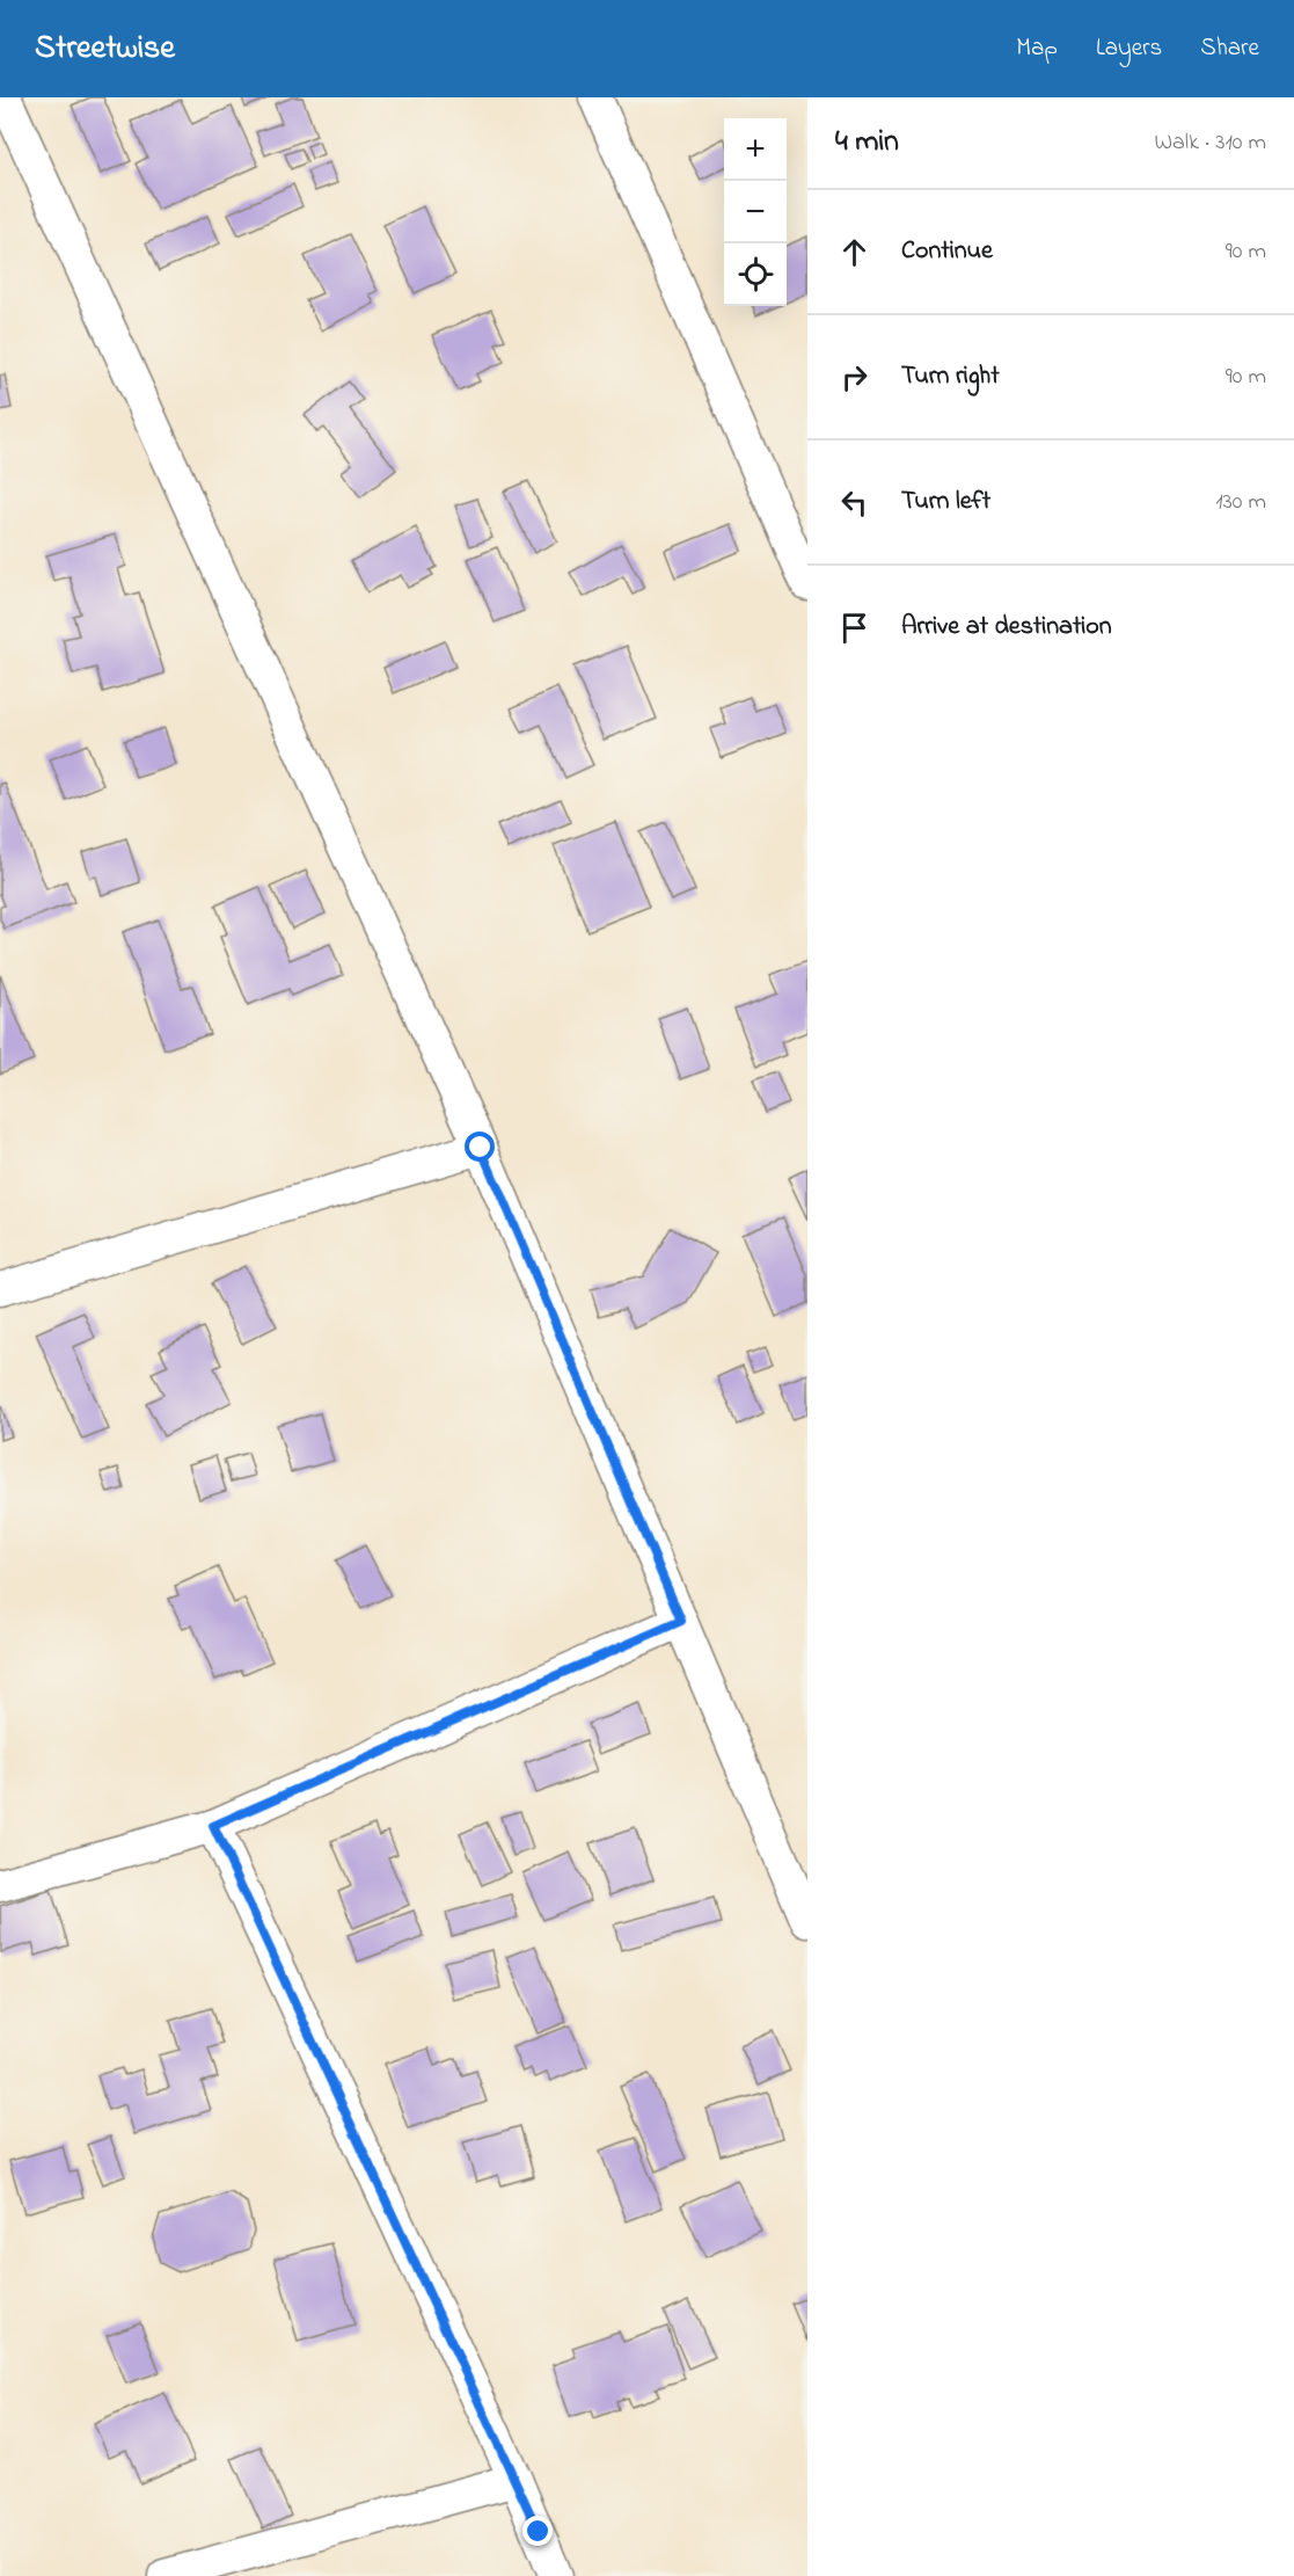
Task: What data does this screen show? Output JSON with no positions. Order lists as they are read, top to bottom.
{
  "page": {
    "header": "Streetwise",
    "nav": ["Map", "Layers", "Share"],
    "heading": ["4 min", "Walk · 310 m"],
    "map_buttons": ["+", "−"],
    "list": [
      ["Continue", "90 m"],
      ["Turn right", "90 m"],
      ["Turn left", "130 m"],
      "Arrive at destination"
    ]
  }
}
